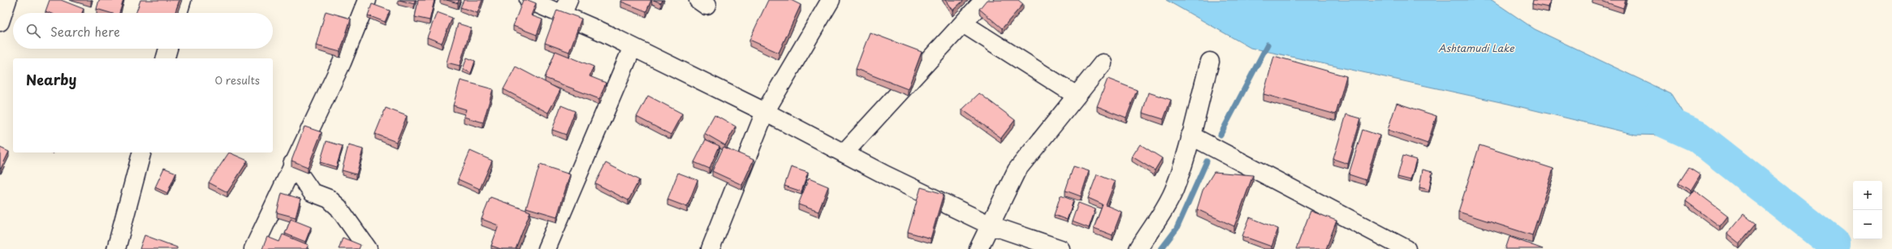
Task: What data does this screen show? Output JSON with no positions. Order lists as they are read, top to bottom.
{
  "water": ["Ashtamudi Lake"],
  "page": {
    "search": "Search here",
    "heading": ["Nearby", "0 results"],
    "map_buttons": ["+", "−"]
  }
}
